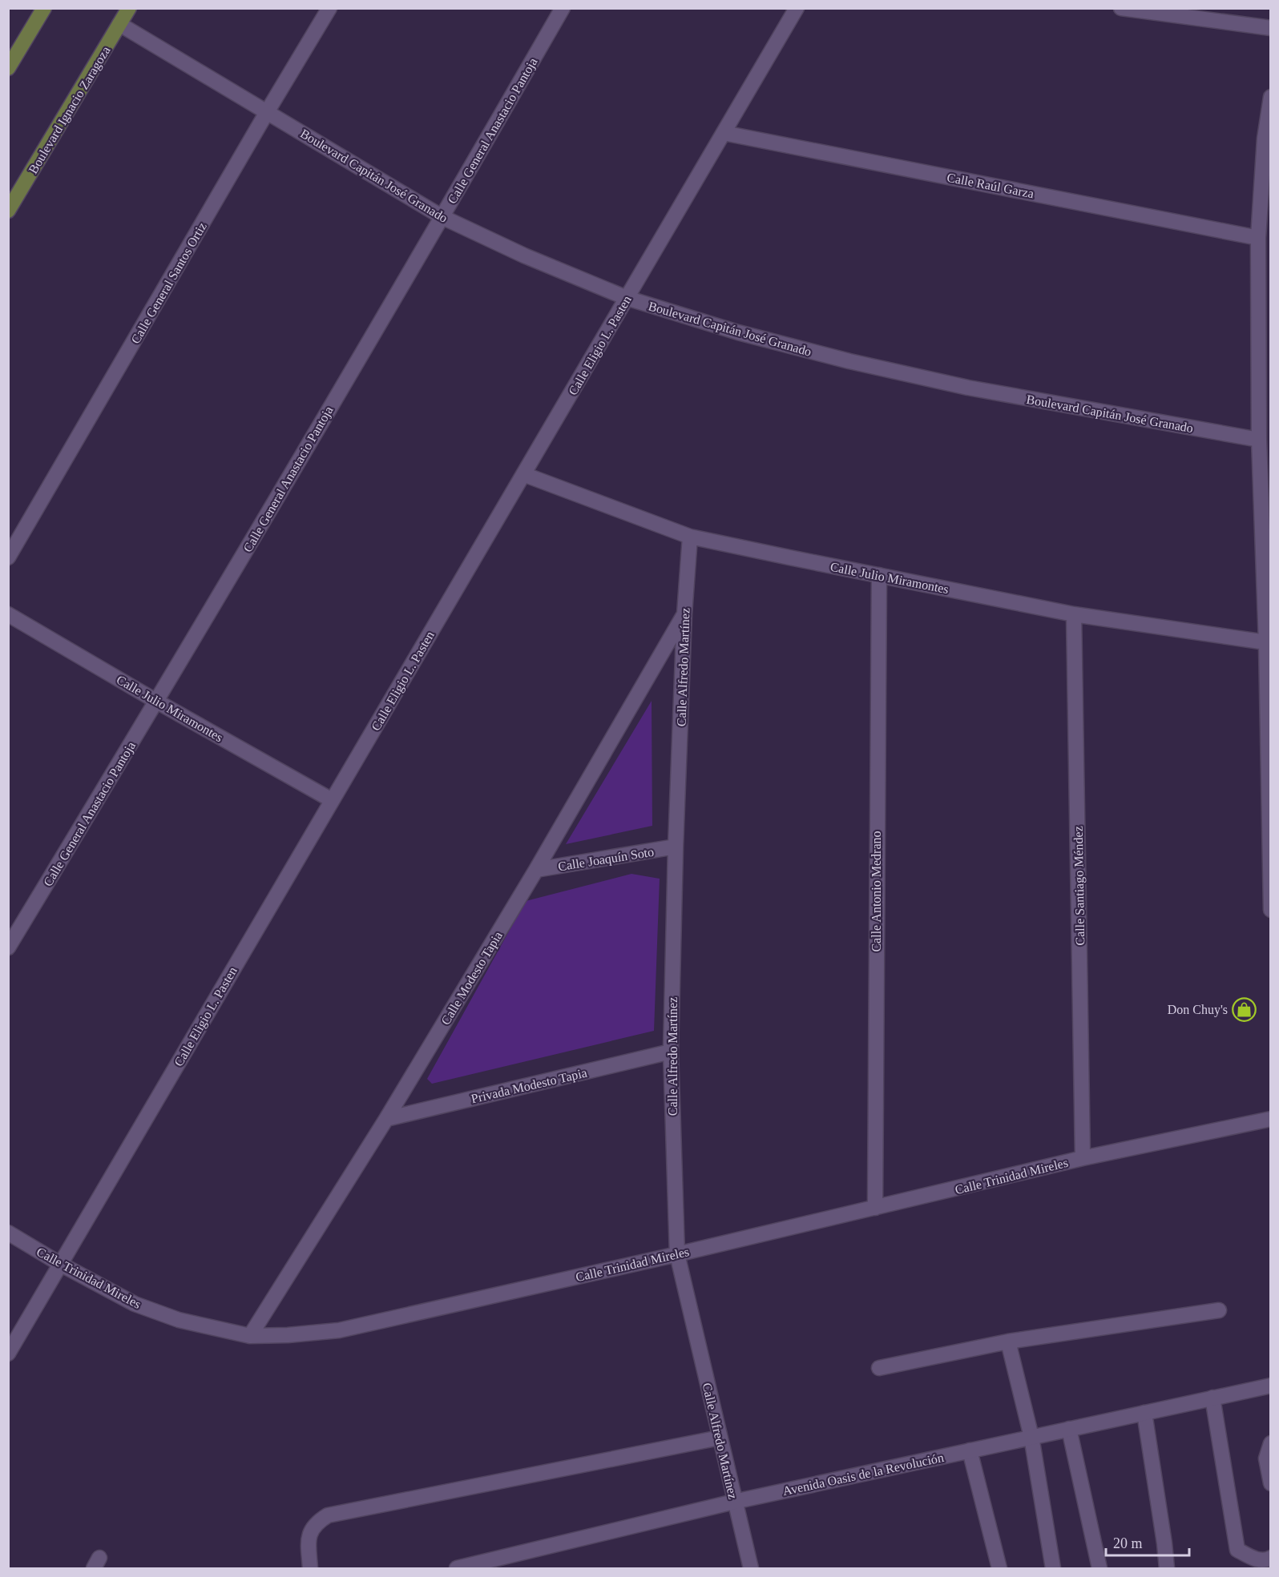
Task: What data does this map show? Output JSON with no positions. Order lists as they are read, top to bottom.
{
  "streets": {
    "main road": ["Boulevard Ignacio Zaragoza"],
    "street": [
      "Calle General Anastacio Pantoja",
      "Boulevard Capitán José Granado",
      "Calle Raúl Garza",
      "Calle General Santos Ortiz",
      "Calle Eligio L. Pasten",
      "Calle Julio Miramontes",
      "Calle Alfredo Martínez",
      "Calle Joaquín Soto",
      "Calle Santiago Méndez",
      "Calle Antonio Medrano",
      "Calle Modesto Tapia",
      "Privada Modesto Tapia",
      "Calle Trinidad Mireles",
      "Avenida Oasis de la Revolución"
    ]
  },
  "crossings": [
    ["Boulevard Ignacio Zaragoza", "Boulevard Capitán José Granado"],
    ["Calle General Anastacio Pantoja", "Boulevard Capitán José Granado"],
    ["Calle General Anastacio Pantoja", "Calle Julio Miramontes"],
    ["Boulevard Capitán José Granado", "Calle General Santos Ortiz"],
    ["Boulevard Capitán José Granado", "Calle Eligio L. Pasten"],
    ["Calle Raúl Garza", "Calle Eligio L. Pasten"],
    ["Calle Eligio L. Pasten", "Calle Julio Miramontes"],
    ["Calle Eligio L. Pasten", "Calle Trinidad Mireles"],
    ["Calle Julio Miramontes", "Calle Alfredo Martínez"],
    ["Calle Julio Miramontes", "Calle Santiago Méndez"],
    ["Calle Julio Miramontes", "Calle Antonio Medrano"],
    ["Calle Alfredo Martínez", "Calle Joaquín Soto"],
    ["Calle Alfredo Martínez", "Calle Modesto Tapia"],
    ["Calle Alfredo Martínez", "Privada Modesto Tapia"],
    ["Calle Alfredo Martínez", "Calle Trinidad Mireles"],
    ["Calle Alfredo Martínez", "Avenida Oasis de la Revolución"],
    ["Calle Joaquín Soto", "Calle Modesto Tapia"],
    ["Calle Santiago Méndez", "Calle Trinidad Mireles"],
    ["Calle Antonio Medrano", "Calle Trinidad Mireles"],
    ["Calle Modesto Tapia", "Privada Modesto Tapia"],
    ["Calle Modesto Tapia", "Calle Trinidad Mireles"]
  ],
  "places": {
    "shop": ["Don Chuy's"]
  },
  "scale_bar": "20 m"
}
